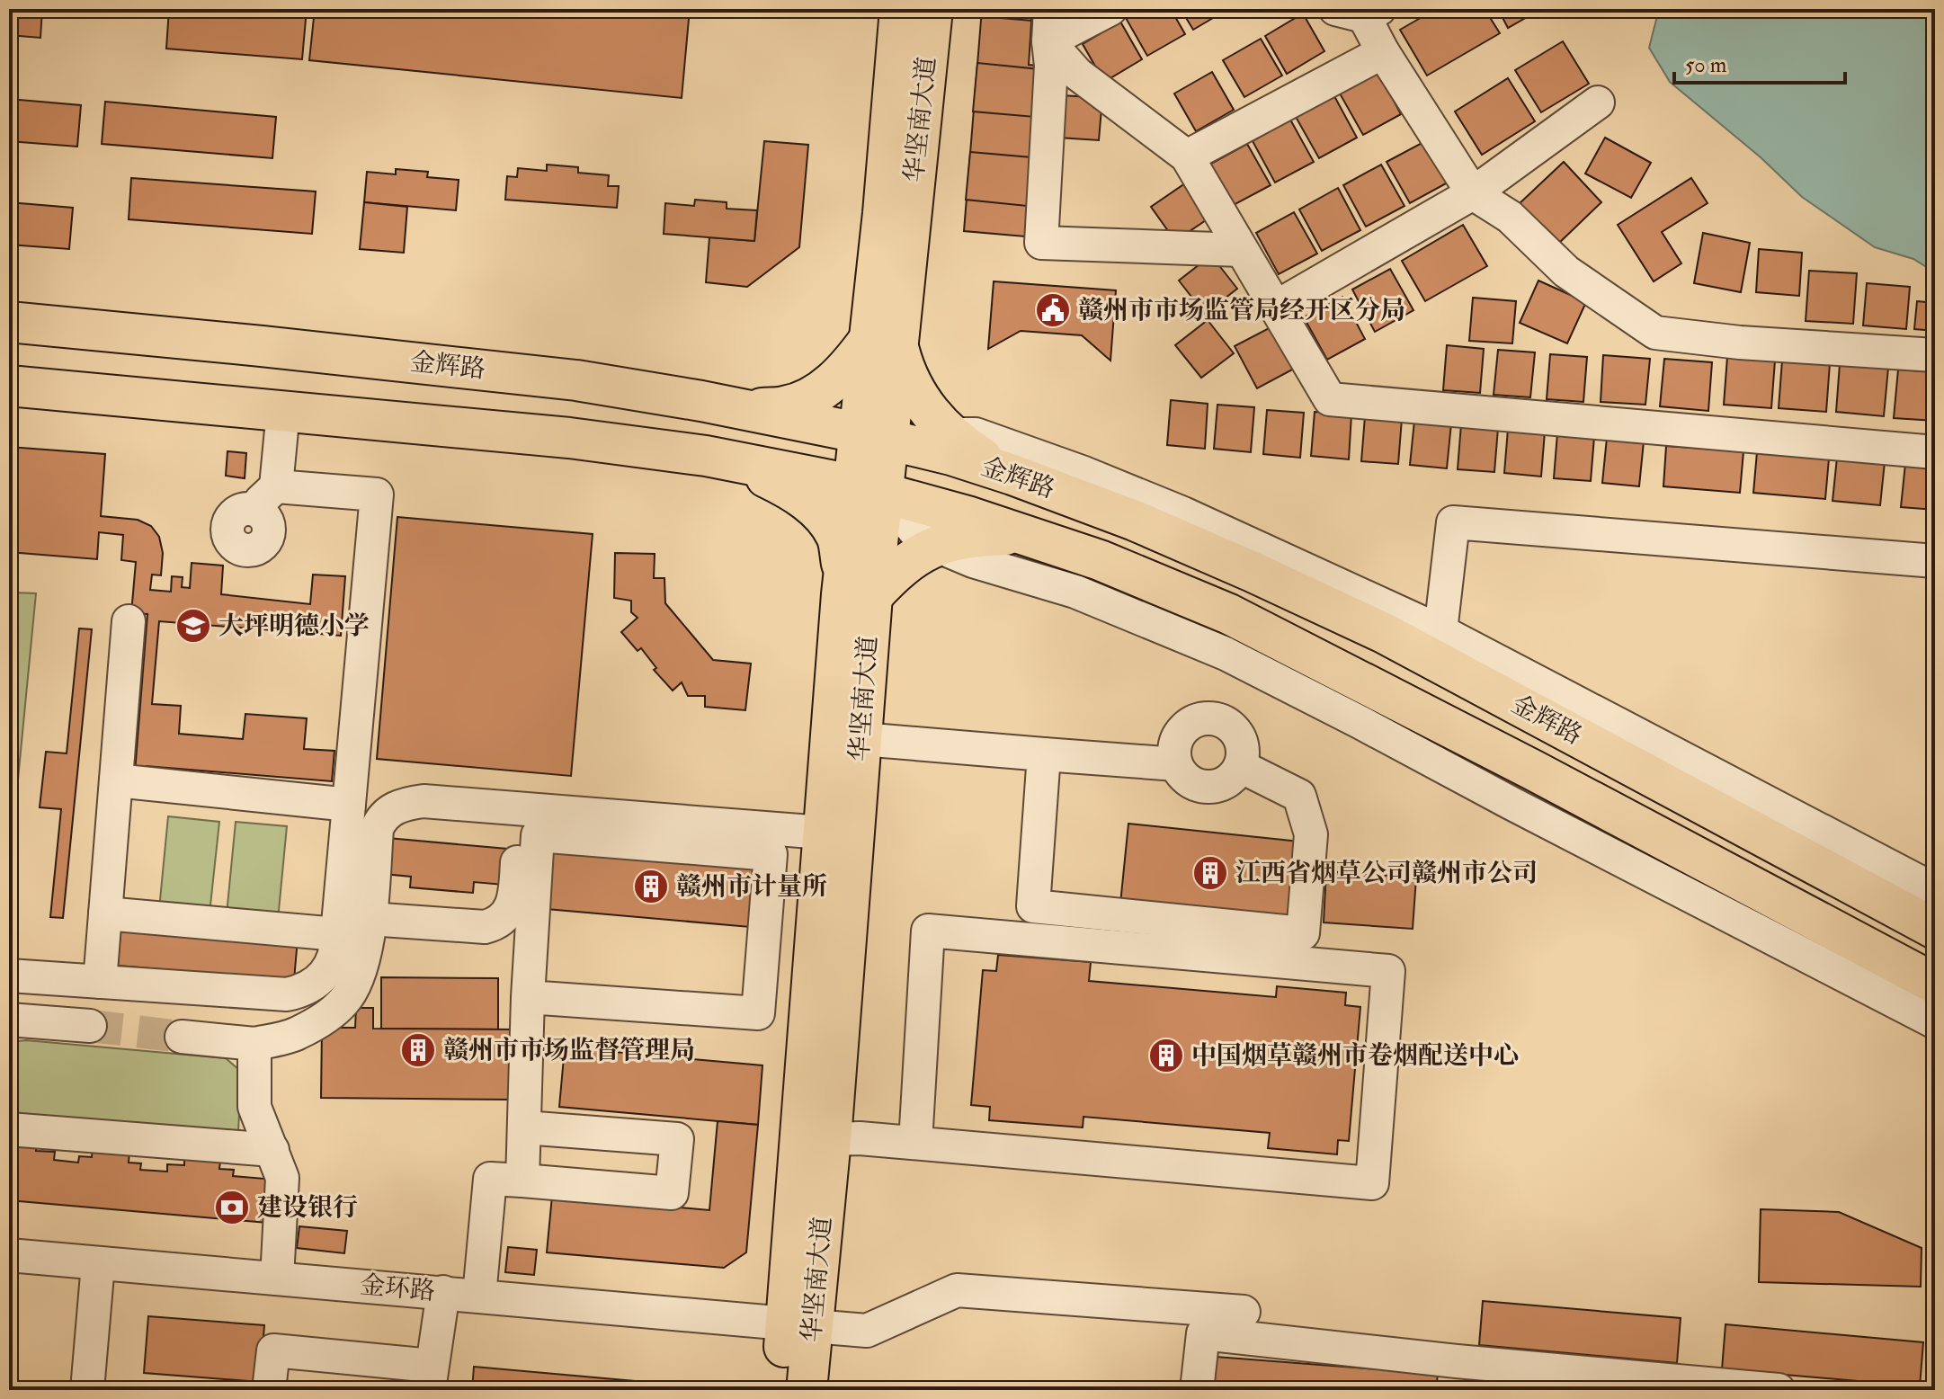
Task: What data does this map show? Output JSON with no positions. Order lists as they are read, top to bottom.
{
  "streets": {
    "main road": ["华坚南大道", "金辉路"],
    "street": ["金环路"]
  },
  "crossings": [
    ["华坚南大道", "金辉路"],
    ["华坚南大道", "金环路"]
  ],
  "places": {
    "public building": ["赣州市市场监管局经开区分局"],
    "school or university": ["大坪明德小学"],
    "building": [
      "江西省烟草公司赣州市公司",
      "赣州市计量所",
      "赣州市市场监督管理局",
      "中国烟草赣州市卷烟配送中心"
    ],
    "bank": ["建设银行"]
  },
  "scale_bar": "50 m"
}
